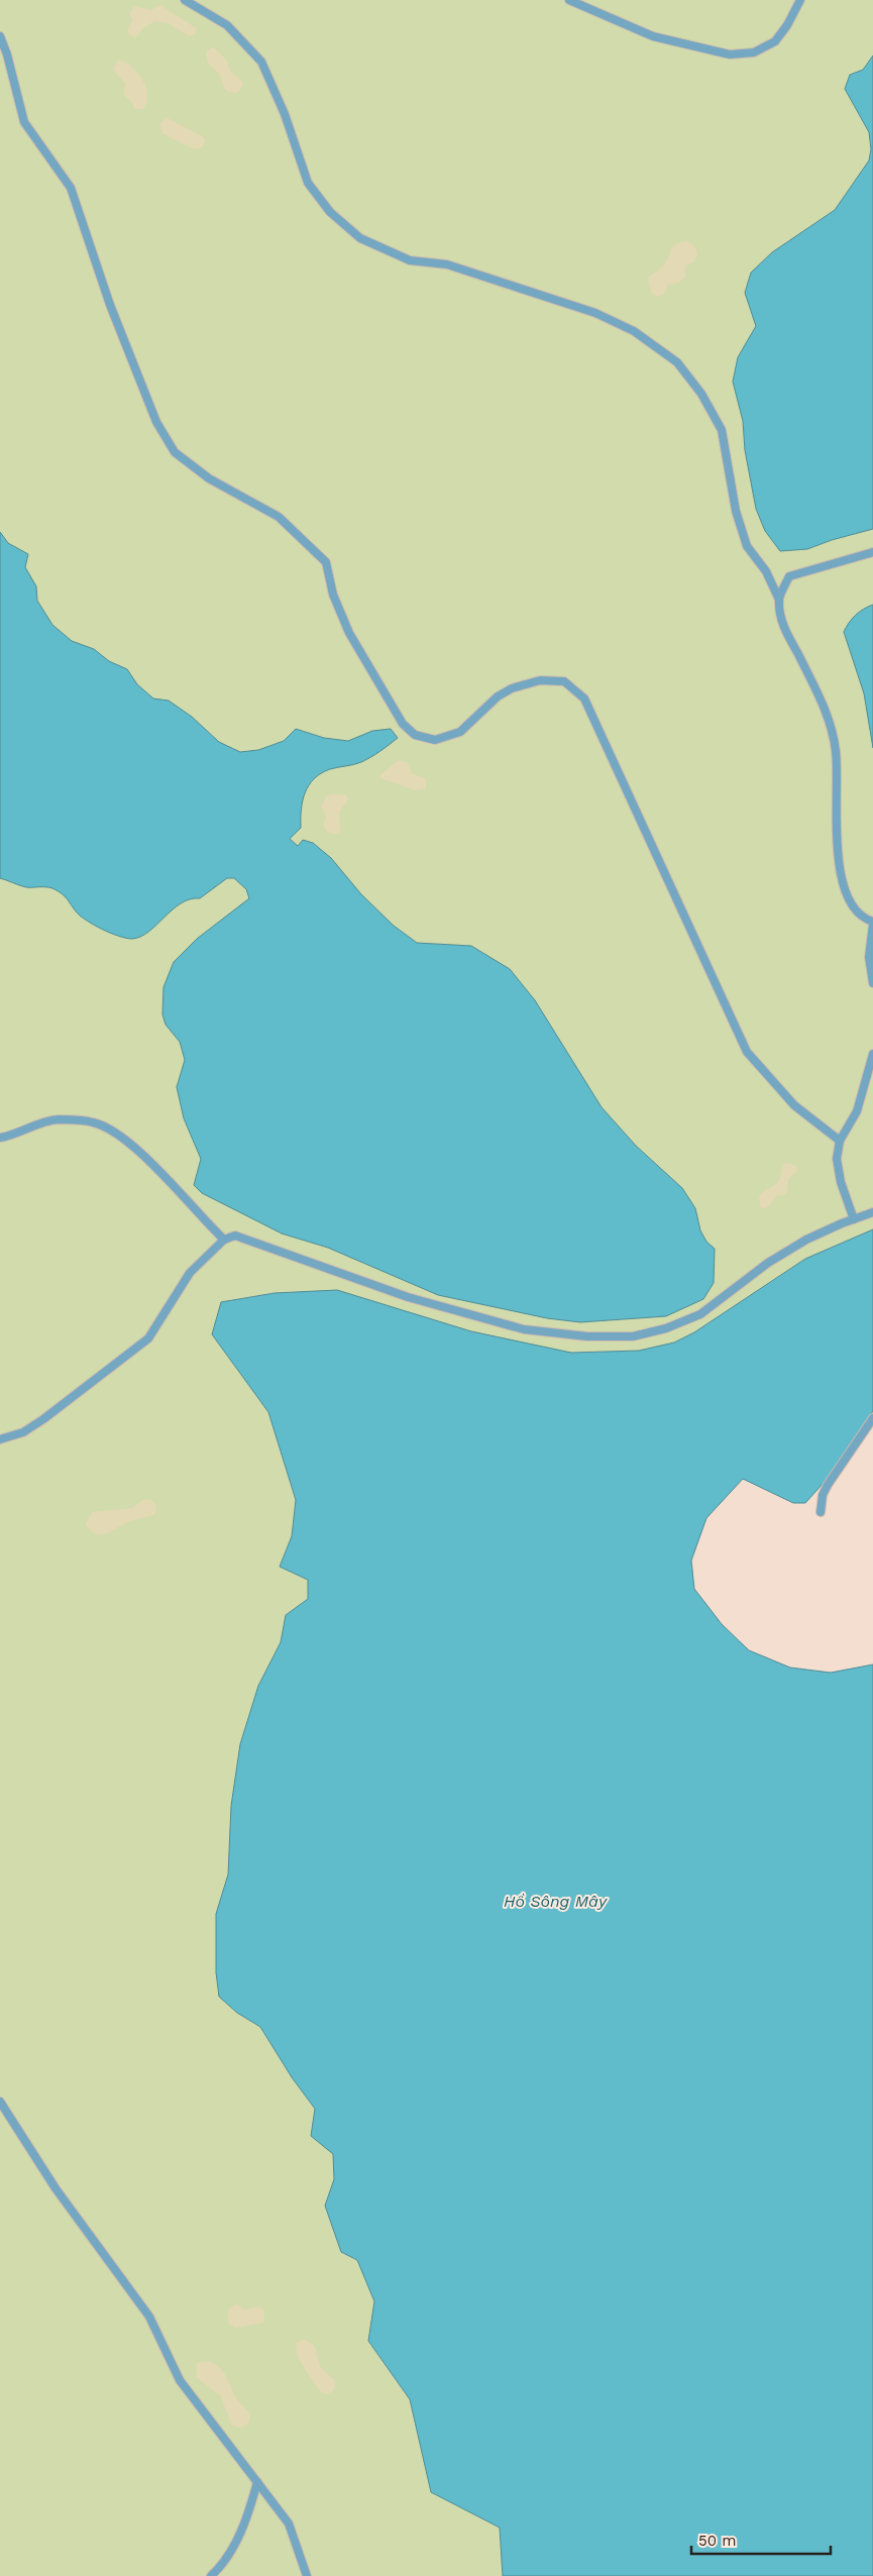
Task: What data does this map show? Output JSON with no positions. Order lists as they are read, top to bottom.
{
  "water": ["Hồ Sông Mây"],
  "scale_bar": "50 m"
}
